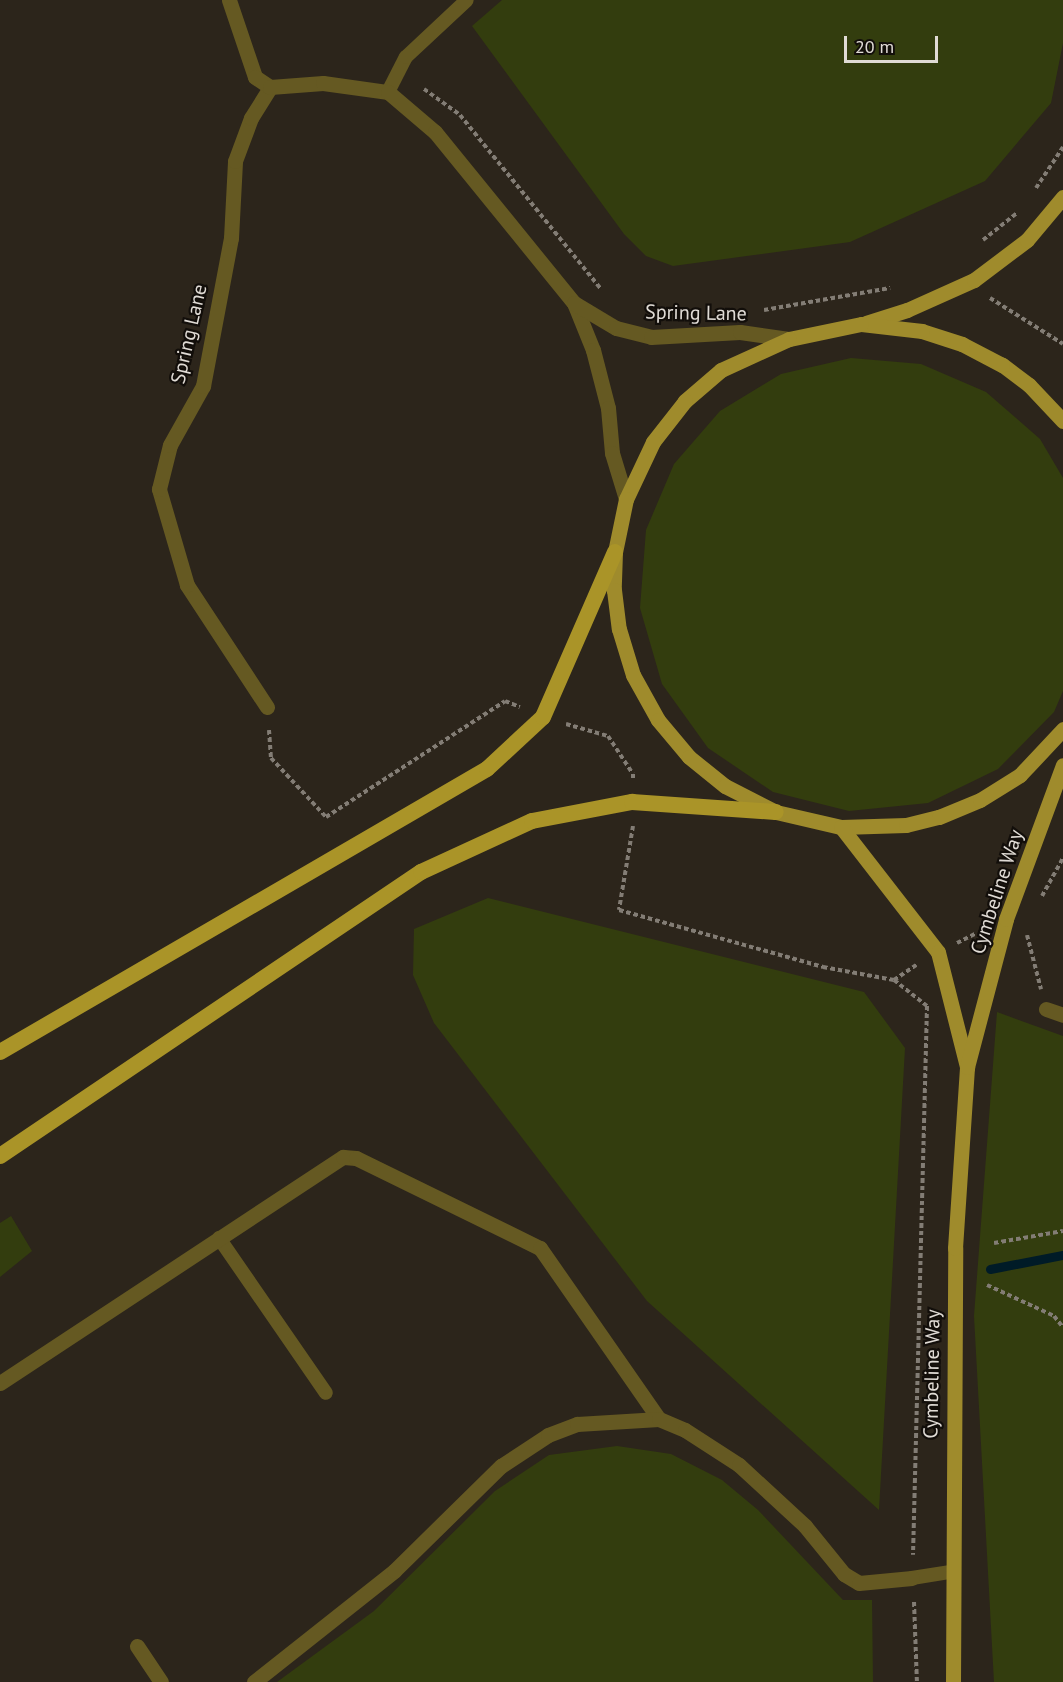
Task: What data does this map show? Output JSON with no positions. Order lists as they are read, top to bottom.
{
  "streets": {
    "main road": ["Cymbeline Way"],
    "street": ["Spring Lane"]
  },
  "scale_bar": "20 m"
}
